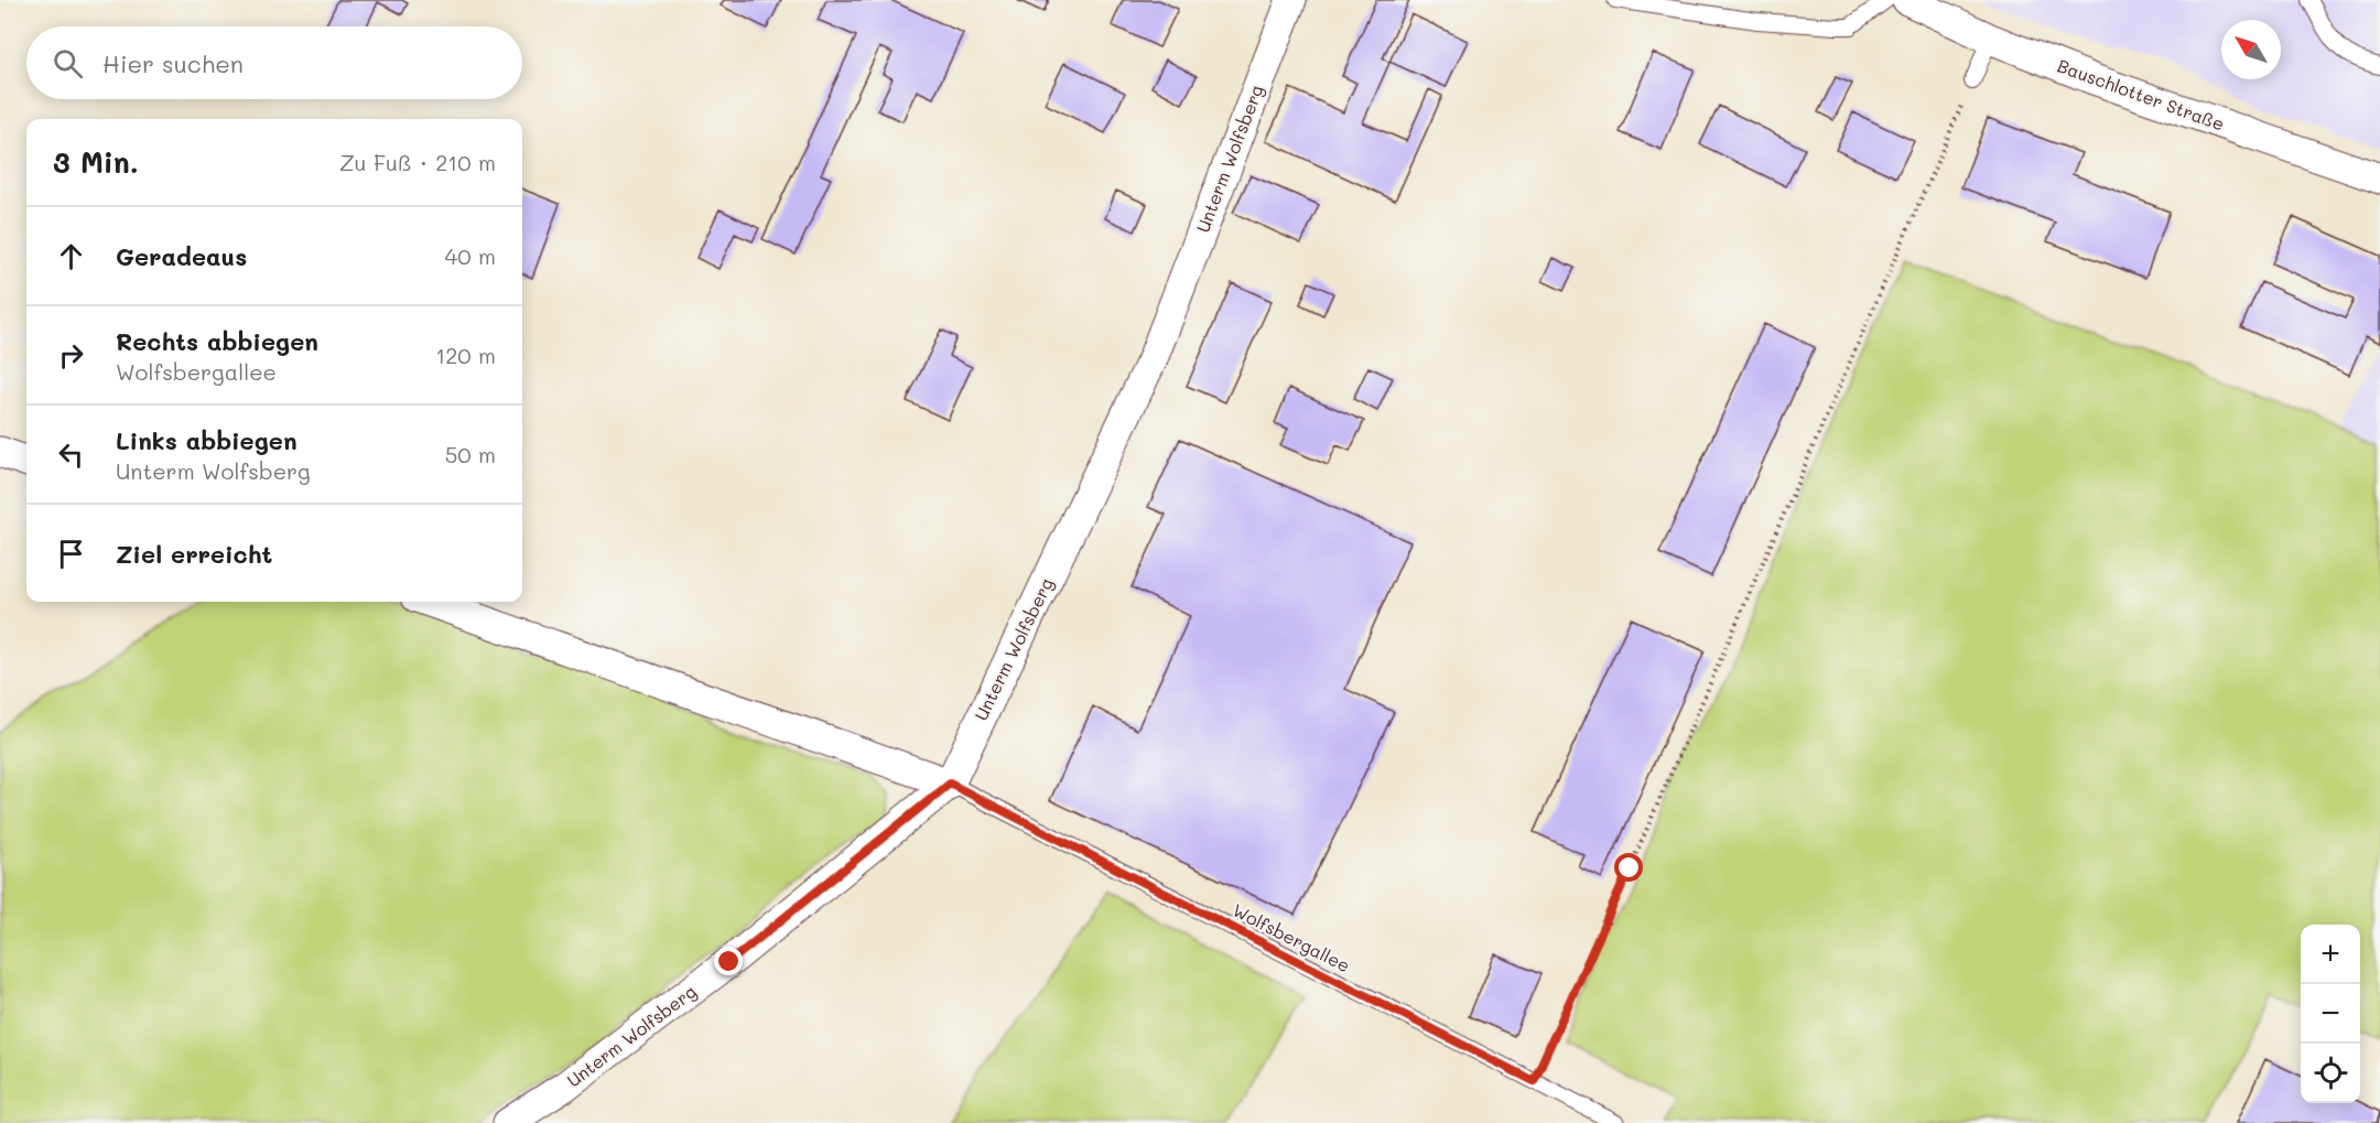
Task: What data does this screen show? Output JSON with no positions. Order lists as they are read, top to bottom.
{
  "streets": {
    "street": ["Bauschlotter Straße", "Unterm Wolfsberg"],
    "lane": ["Wolfsbergallee"]
  },
  "crossings": [
    ["Unterm Wolfsberg", "Wolfsbergallee"]
  ],
  "north": "top left",
  "page": {
    "search": "Hier suchen",
    "heading": ["3 Min.", "Zu Fuß · 210 m"],
    "list": [
      ["Geradeaus", "40 m"],
      ["Rechts abbiegen", "Wolfsbergallee", "120 m"],
      ["Links abbiegen", "Unterm Wolfsberg", "50 m"],
      "Ziel erreicht"
    ],
    "map_buttons": ["+", "−"]
  }
}
